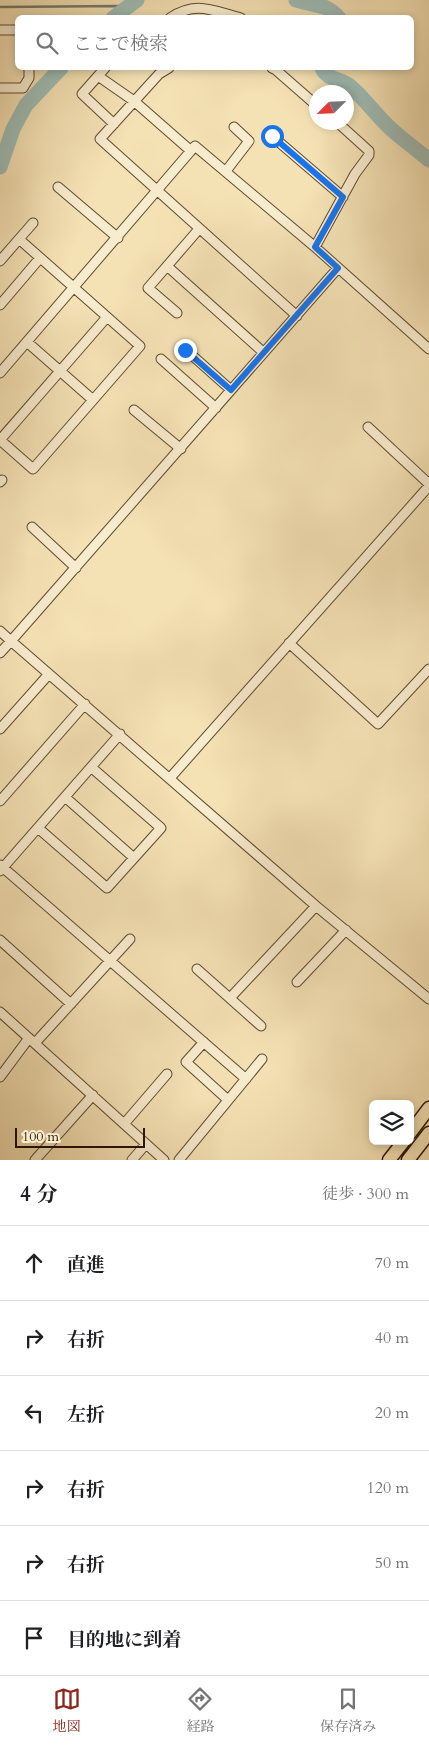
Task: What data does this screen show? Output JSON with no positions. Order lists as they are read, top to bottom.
{
  "scale_bar": "100 m",
  "north": "bottom left",
  "page": {
    "search": "ここで検索",
    "scale": "100 m",
    "heading": ["4 分", "徒歩 · 300 m"],
    "list": [
      ["直進", "70 m"],
      ["右折", "40 m"],
      ["左折", "20 m"],
      ["右折", "120 m"],
      ["右折", "50 m"],
      "目的地に到着"
    ],
    "nav": ["地図", "経路", "保存済み"]
  }
}
